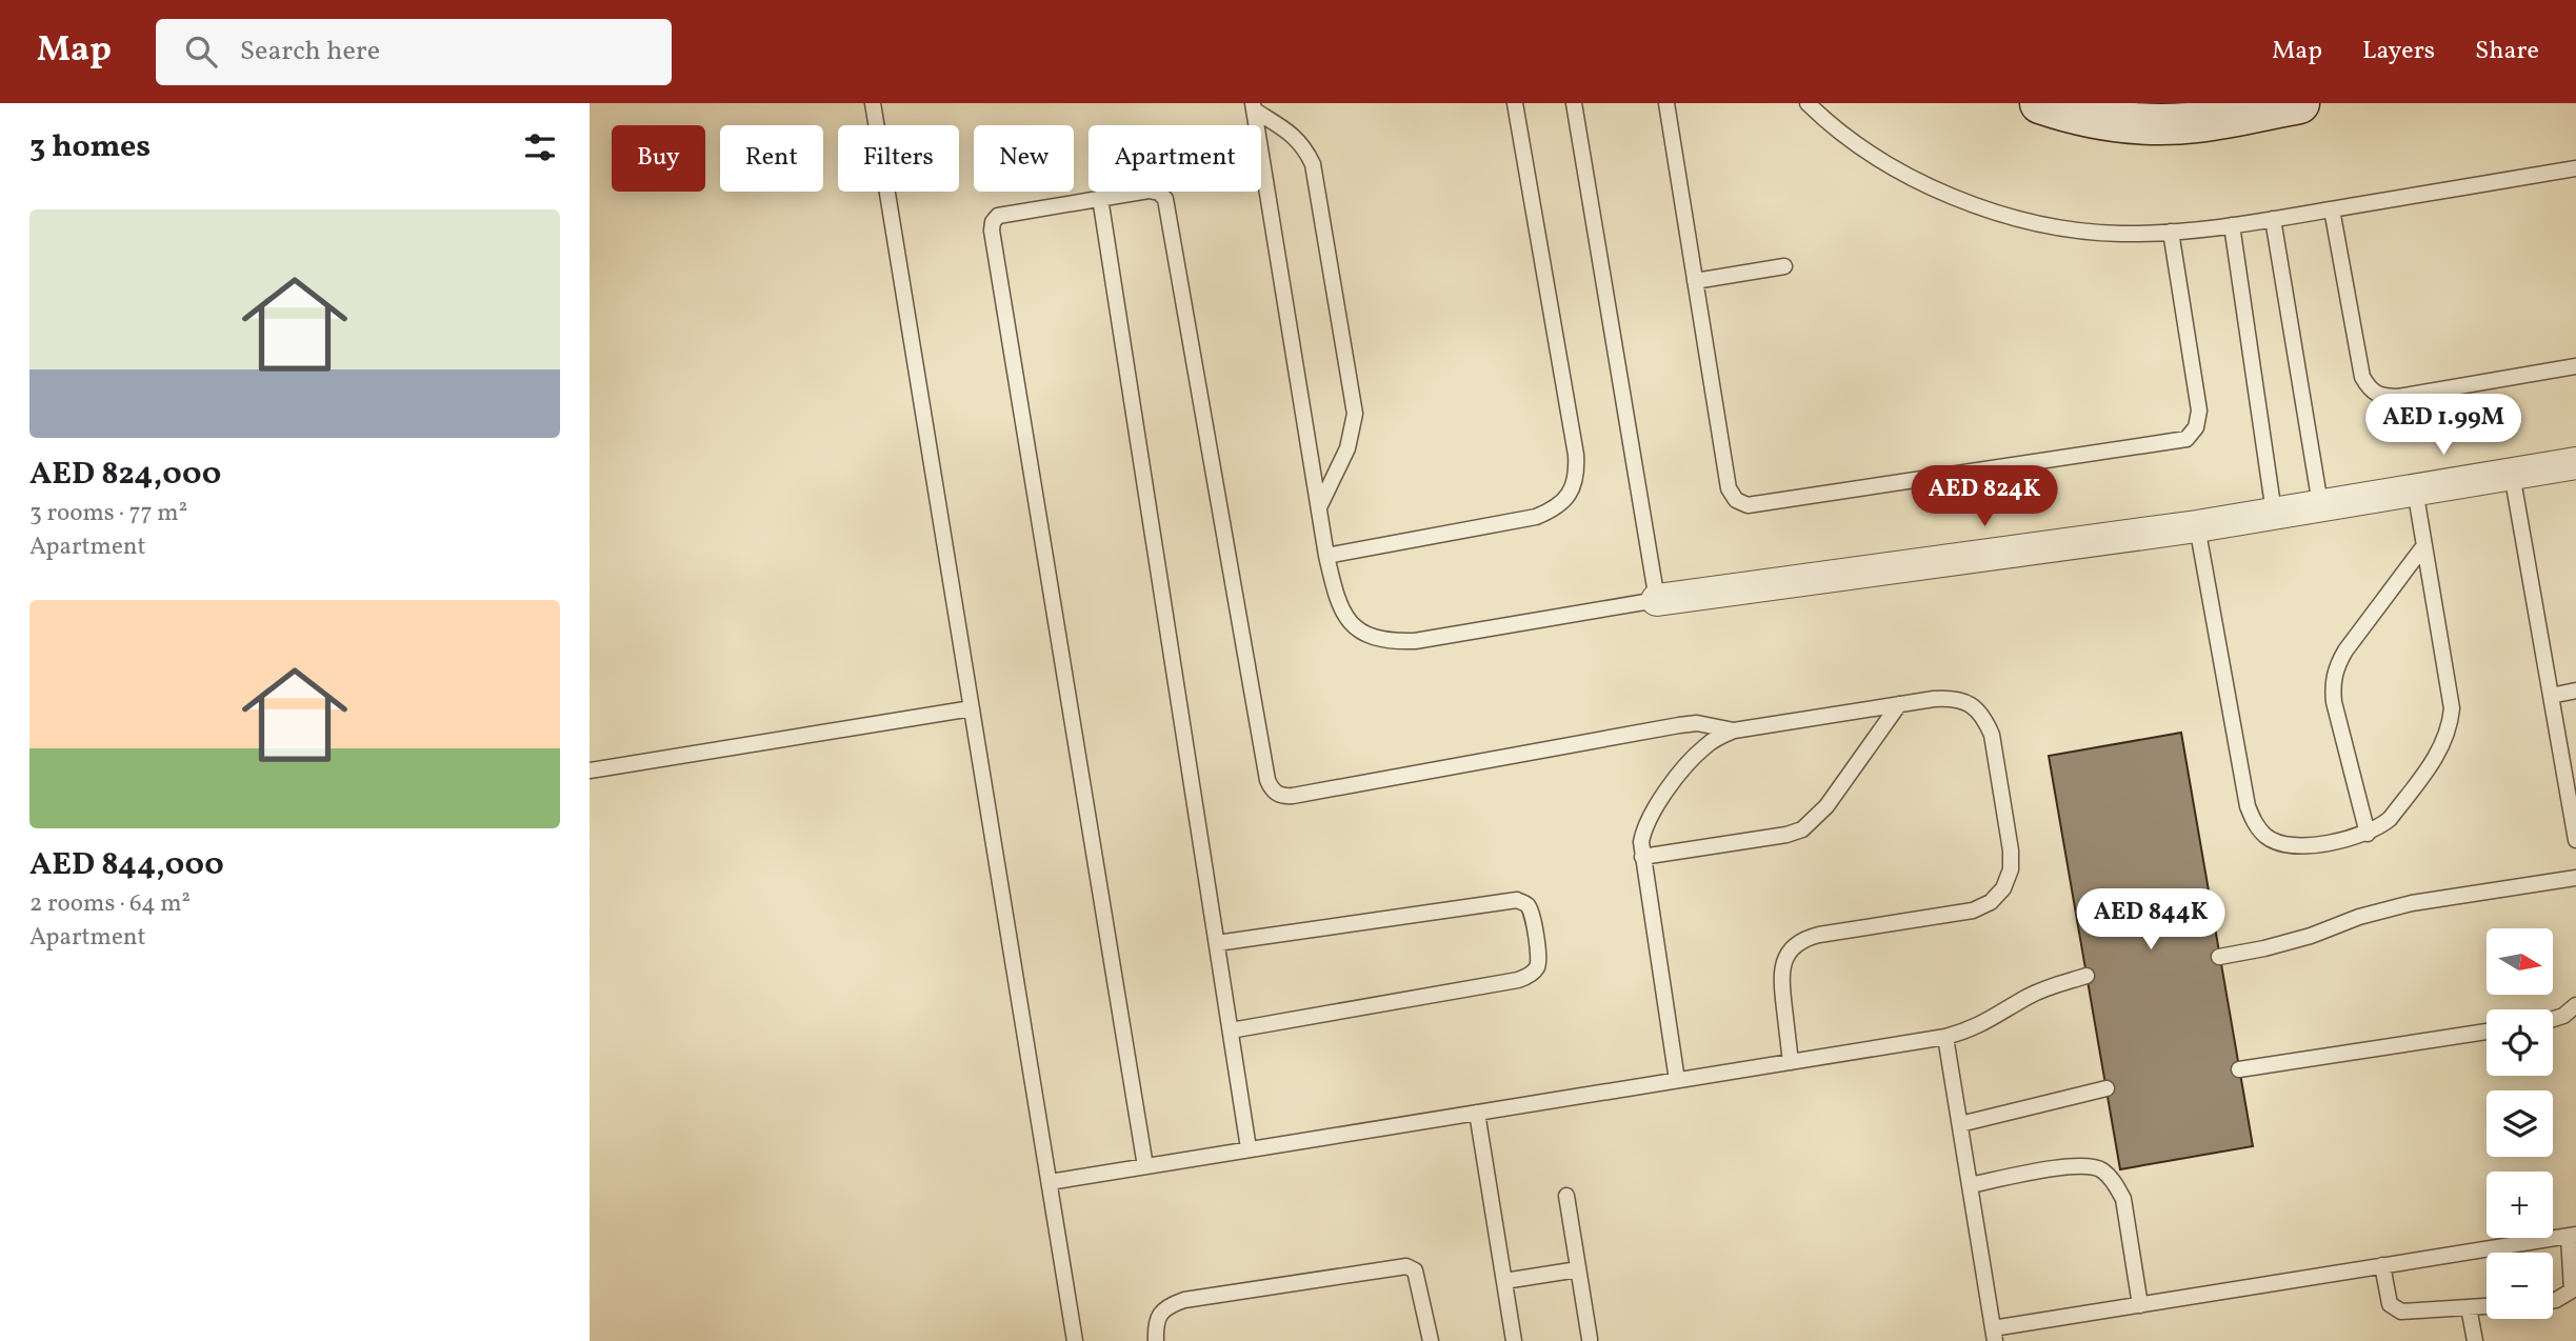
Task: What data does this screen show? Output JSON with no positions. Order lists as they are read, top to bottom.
{
  "north": "right",
  "page": {
    "header": "Map",
    "search": "Search here",
    "nav": ["Map", "Layers", "Share"],
    "heading": "3 homes",
    "chip": [
      "Buy",
      "Rent",
      "Filters",
      "New",
      "Apartment"
    ],
    "list": [
      {
        "name": "AED 824,000",
        "note": "3 rooms · 77 m² · Apartment"
      },
      {
        "name": "AED 844,000",
        "note": "2 rooms · 64 m² · Apartment"
      }
    ],
    "price": ["AED 1.99M", "AED 824K", "AED 844K"],
    "map_buttons": ["+", "−"]
  }
}
